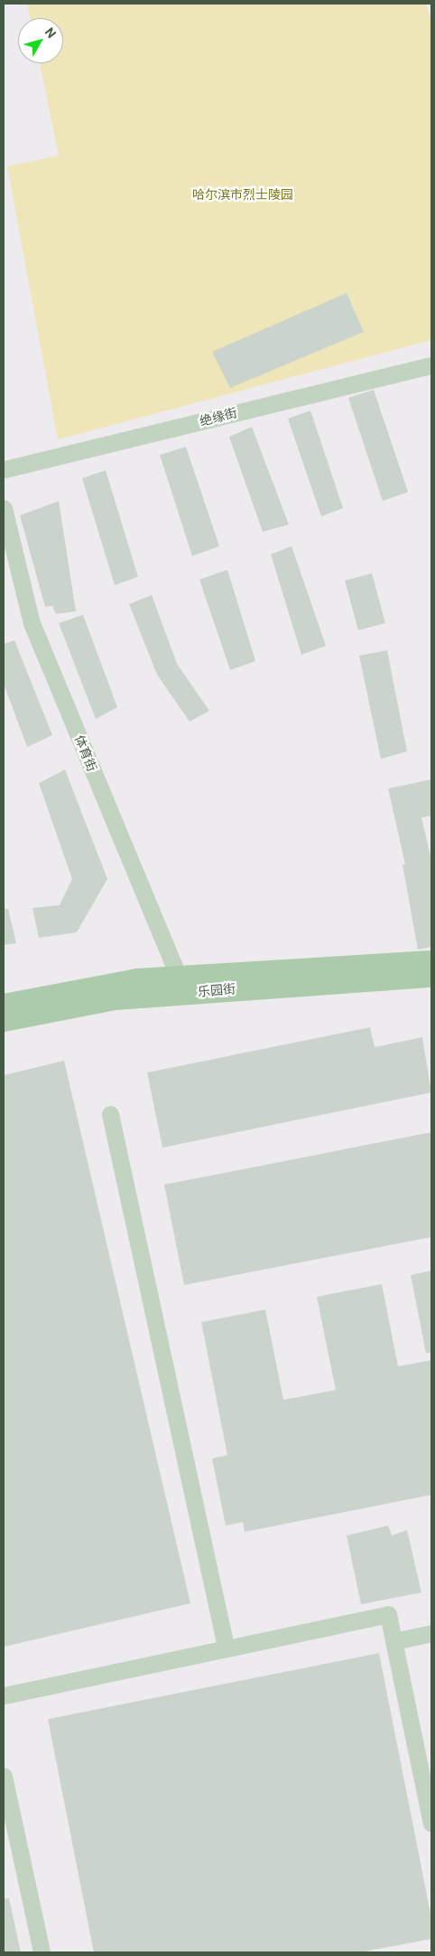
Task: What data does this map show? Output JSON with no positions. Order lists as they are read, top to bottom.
{
  "streets": {
    "main road": ["乐园街"],
    "street": ["绝缘街", "体育街"]
  },
  "crossings": [
    ["体育街", "乐园街"]
  ],
  "parks": ["哈尔滨市烈士陵园"],
  "north": "top right"
}
